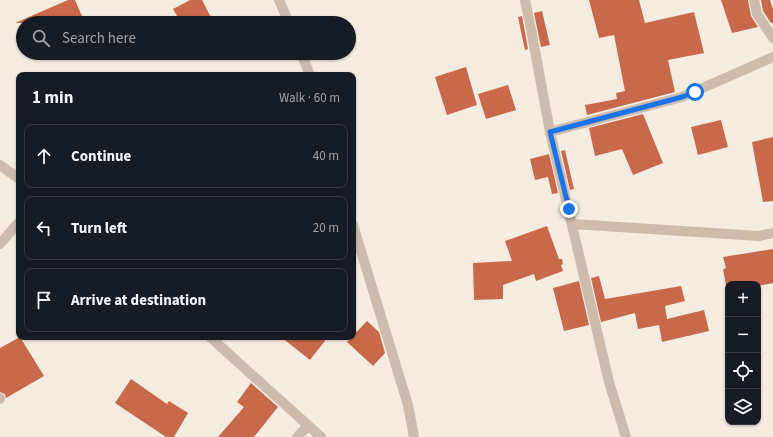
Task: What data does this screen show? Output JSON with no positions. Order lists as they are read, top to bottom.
{
  "page": {
    "search": "Search here",
    "heading": ["1 min", "Walk · 60 m"],
    "list": [
      ["Continue", "40 m"],
      ["Turn left", "20 m"],
      "Arrive at destination"
    ],
    "map_buttons": ["+", "−"]
  }
}
